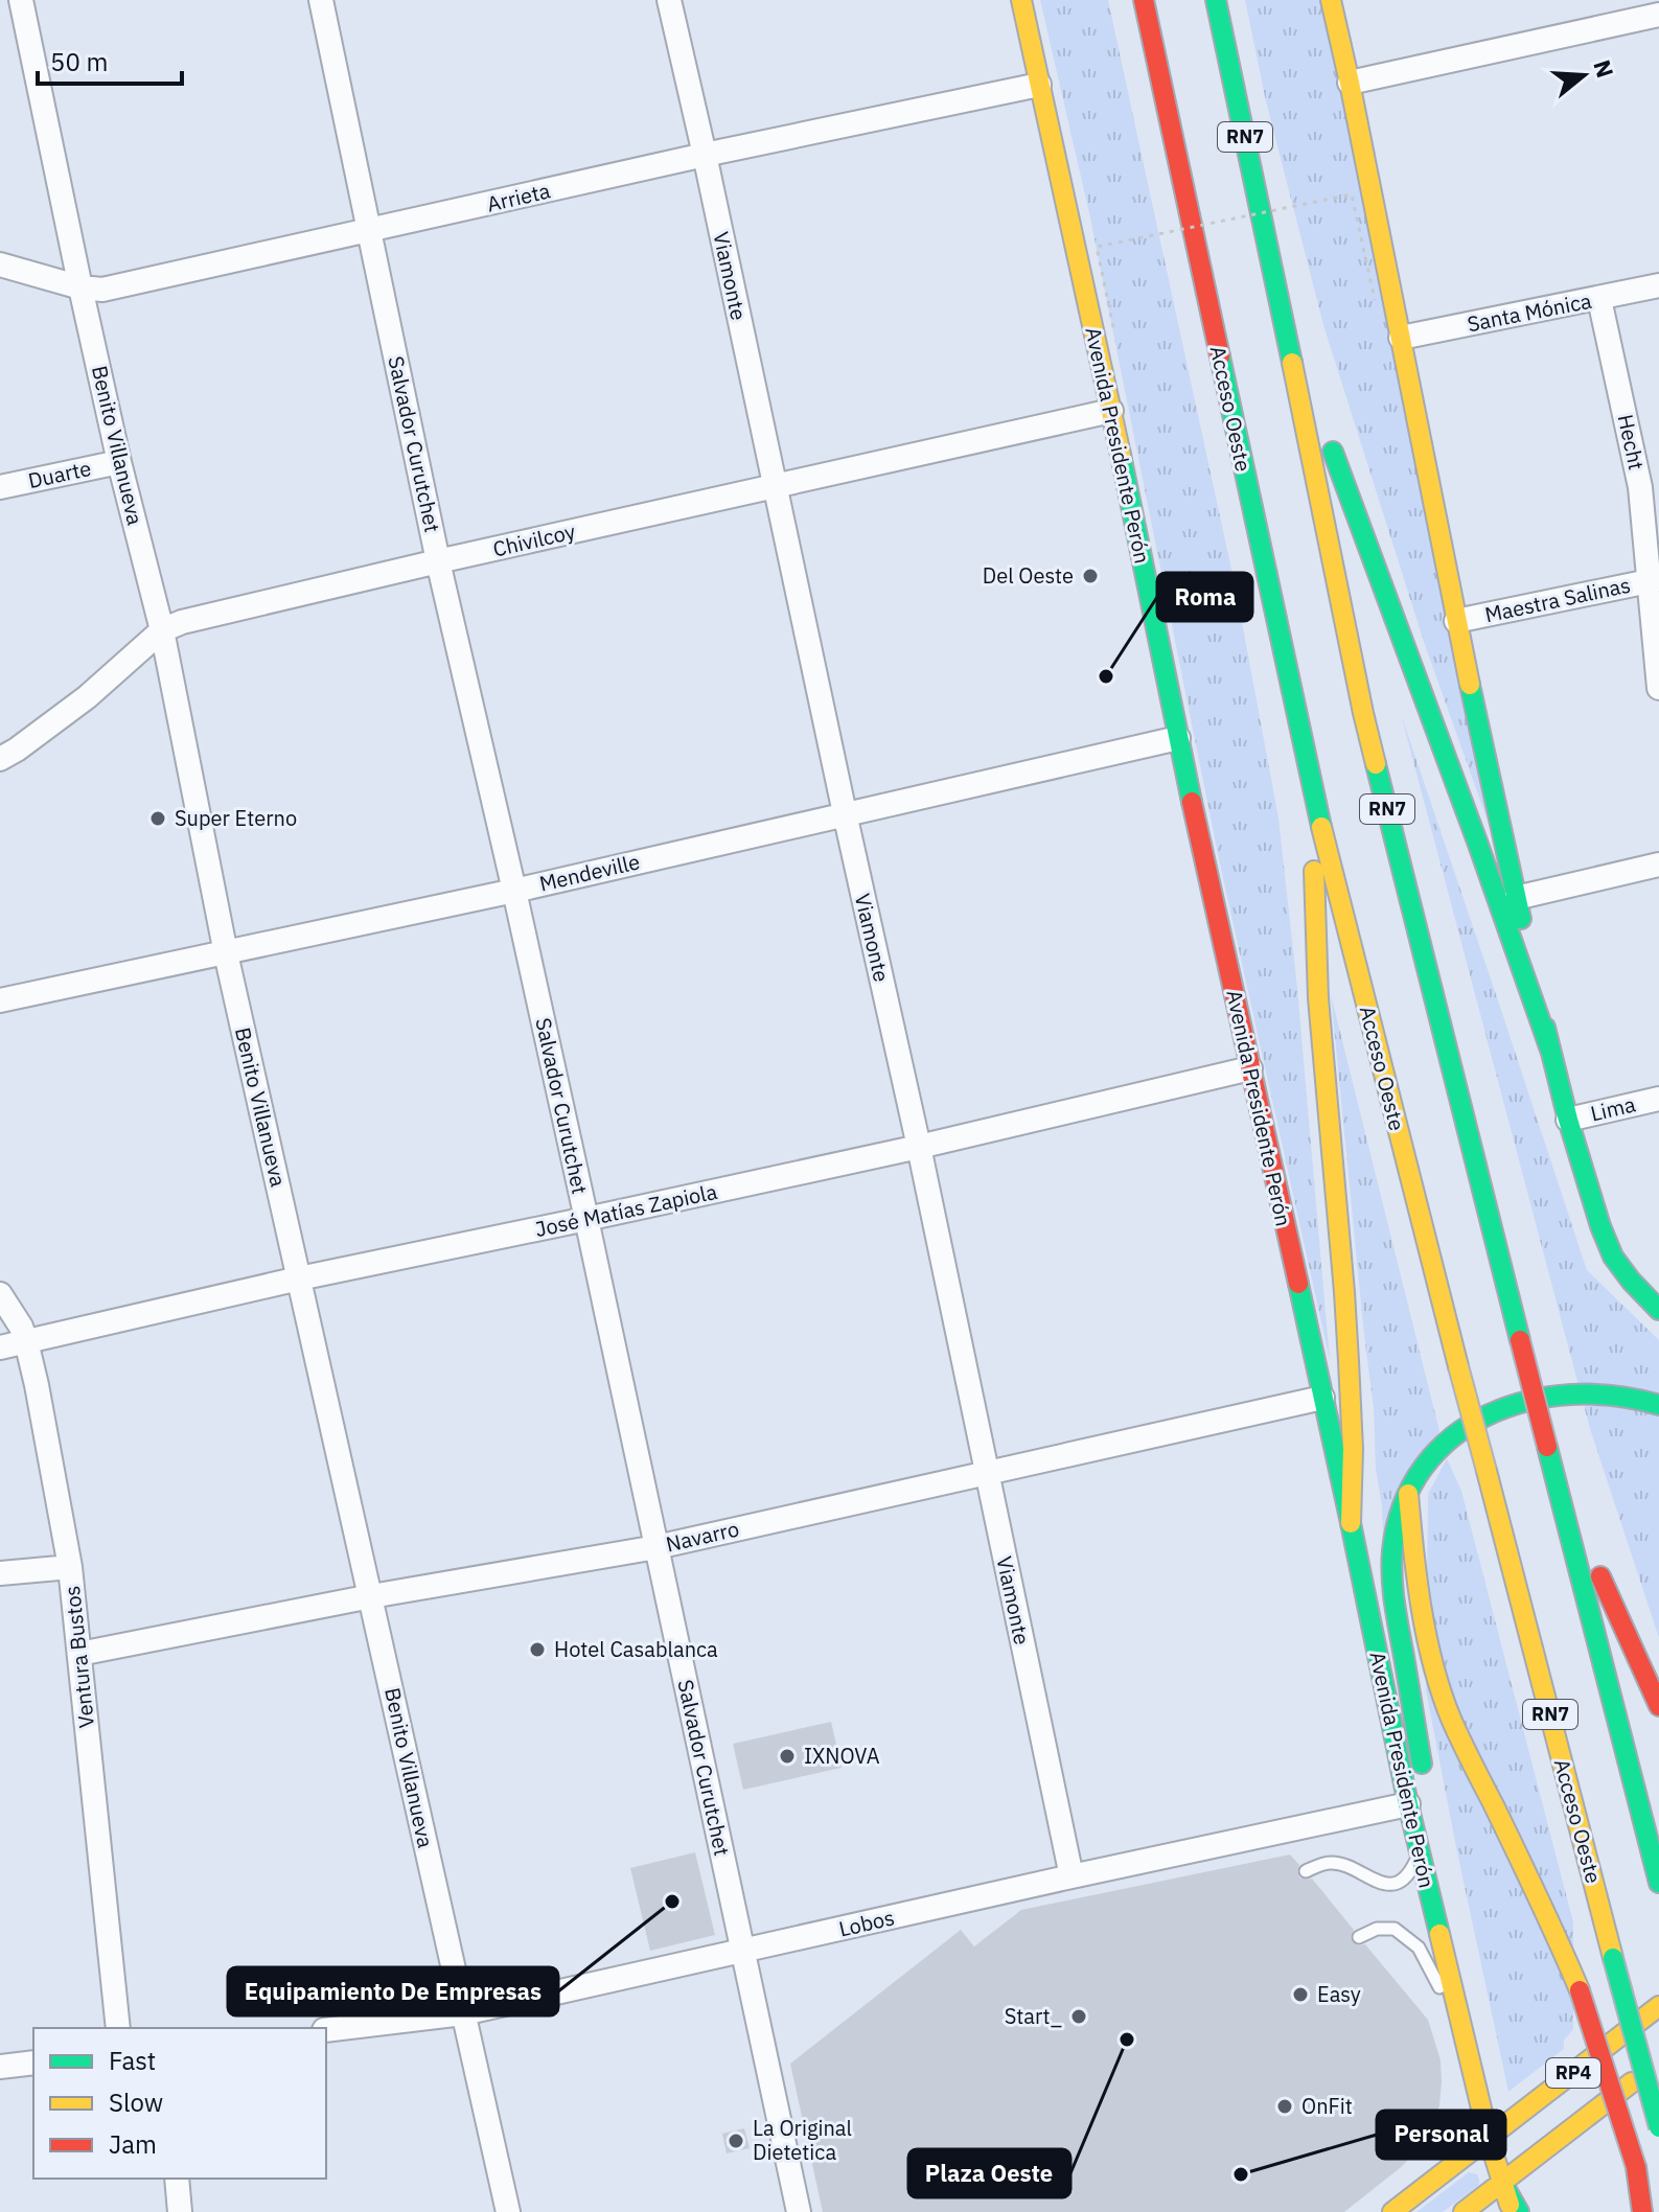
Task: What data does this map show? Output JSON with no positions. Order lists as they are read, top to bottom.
{
  "streets": {
    "main road": [
      "RN7",
      "Acceso Oeste",
      "Avenida Presidente Perón",
      "RP4"
    ],
    "street": [
      "Arrieta",
      "Viamonte",
      "Santa Mónica",
      "Hecht",
      "Salvador Curutchet",
      "Benito Villanueva",
      "Duarte",
      "Chivilcoy",
      "Maestra Salinas",
      "Mendeville",
      "Lima",
      "José Matías Zapiola",
      "Navarro",
      "Ventura Bustos",
      "Lobos"
    ]
  },
  "crossings": [
    ["Arrieta", "Viamonte"],
    ["Arrieta", "Salvador Curutchet"],
    ["Arrieta", "Benito Villanueva"],
    ["Arrieta", "Avenida Presidente Perón"],
    ["Viamonte", "Chivilcoy"],
    ["Viamonte", "Mendeville"],
    ["Viamonte", "José Matías Zapiola"],
    ["Viamonte", "Navarro"],
    ["Viamonte", "Lobos"],
    ["Santa Mónica", "Hecht"],
    ["Hecht", "Maestra Salinas"],
    ["Salvador Curutchet", "Chivilcoy"],
    ["Salvador Curutchet", "Mendeville"],
    ["Salvador Curutchet", "José Matías Zapiola"],
    ["Salvador Curutchet", "Navarro"],
    ["Salvador Curutchet", "Lobos"],
    ["Benito Villanueva", "Duarte"],
    ["Benito Villanueva", "Chivilcoy"],
    ["Benito Villanueva", "Mendeville"],
    ["Benito Villanueva", "José Matías Zapiola"],
    ["Benito Villanueva", "Navarro"],
    ["Benito Villanueva", "Lobos"],
    ["Avenida Presidente Perón", "Chivilcoy"],
    ["Avenida Presidente Perón", "Mendeville"],
    ["Avenida Presidente Perón", "José Matías Zapiola"],
    ["Avenida Presidente Perón", "Navarro"],
    ["Avenida Presidente Perón", "Lobos"],
    ["Avenida Presidente Perón", "RP4"],
    ["José Matías Zapiola", "Ventura Bustos"],
    ["Navarro", "Ventura Bustos"]
  ],
  "places": [
    "Del Oeste",
    "Roma",
    "Super Eterno",
    "Hotel Casablanca",
    "IXNOVA",
    "Equipamiento De Empresas",
    "Easy",
    "Start_",
    "Plaza Oeste",
    "OnFit",
    "La Original Dietetica",
    "Personal"
  ],
  "legend": ["Fast", "Slow", "Jam"],
  "scale_bar": "50 m",
  "north": "right"
}
